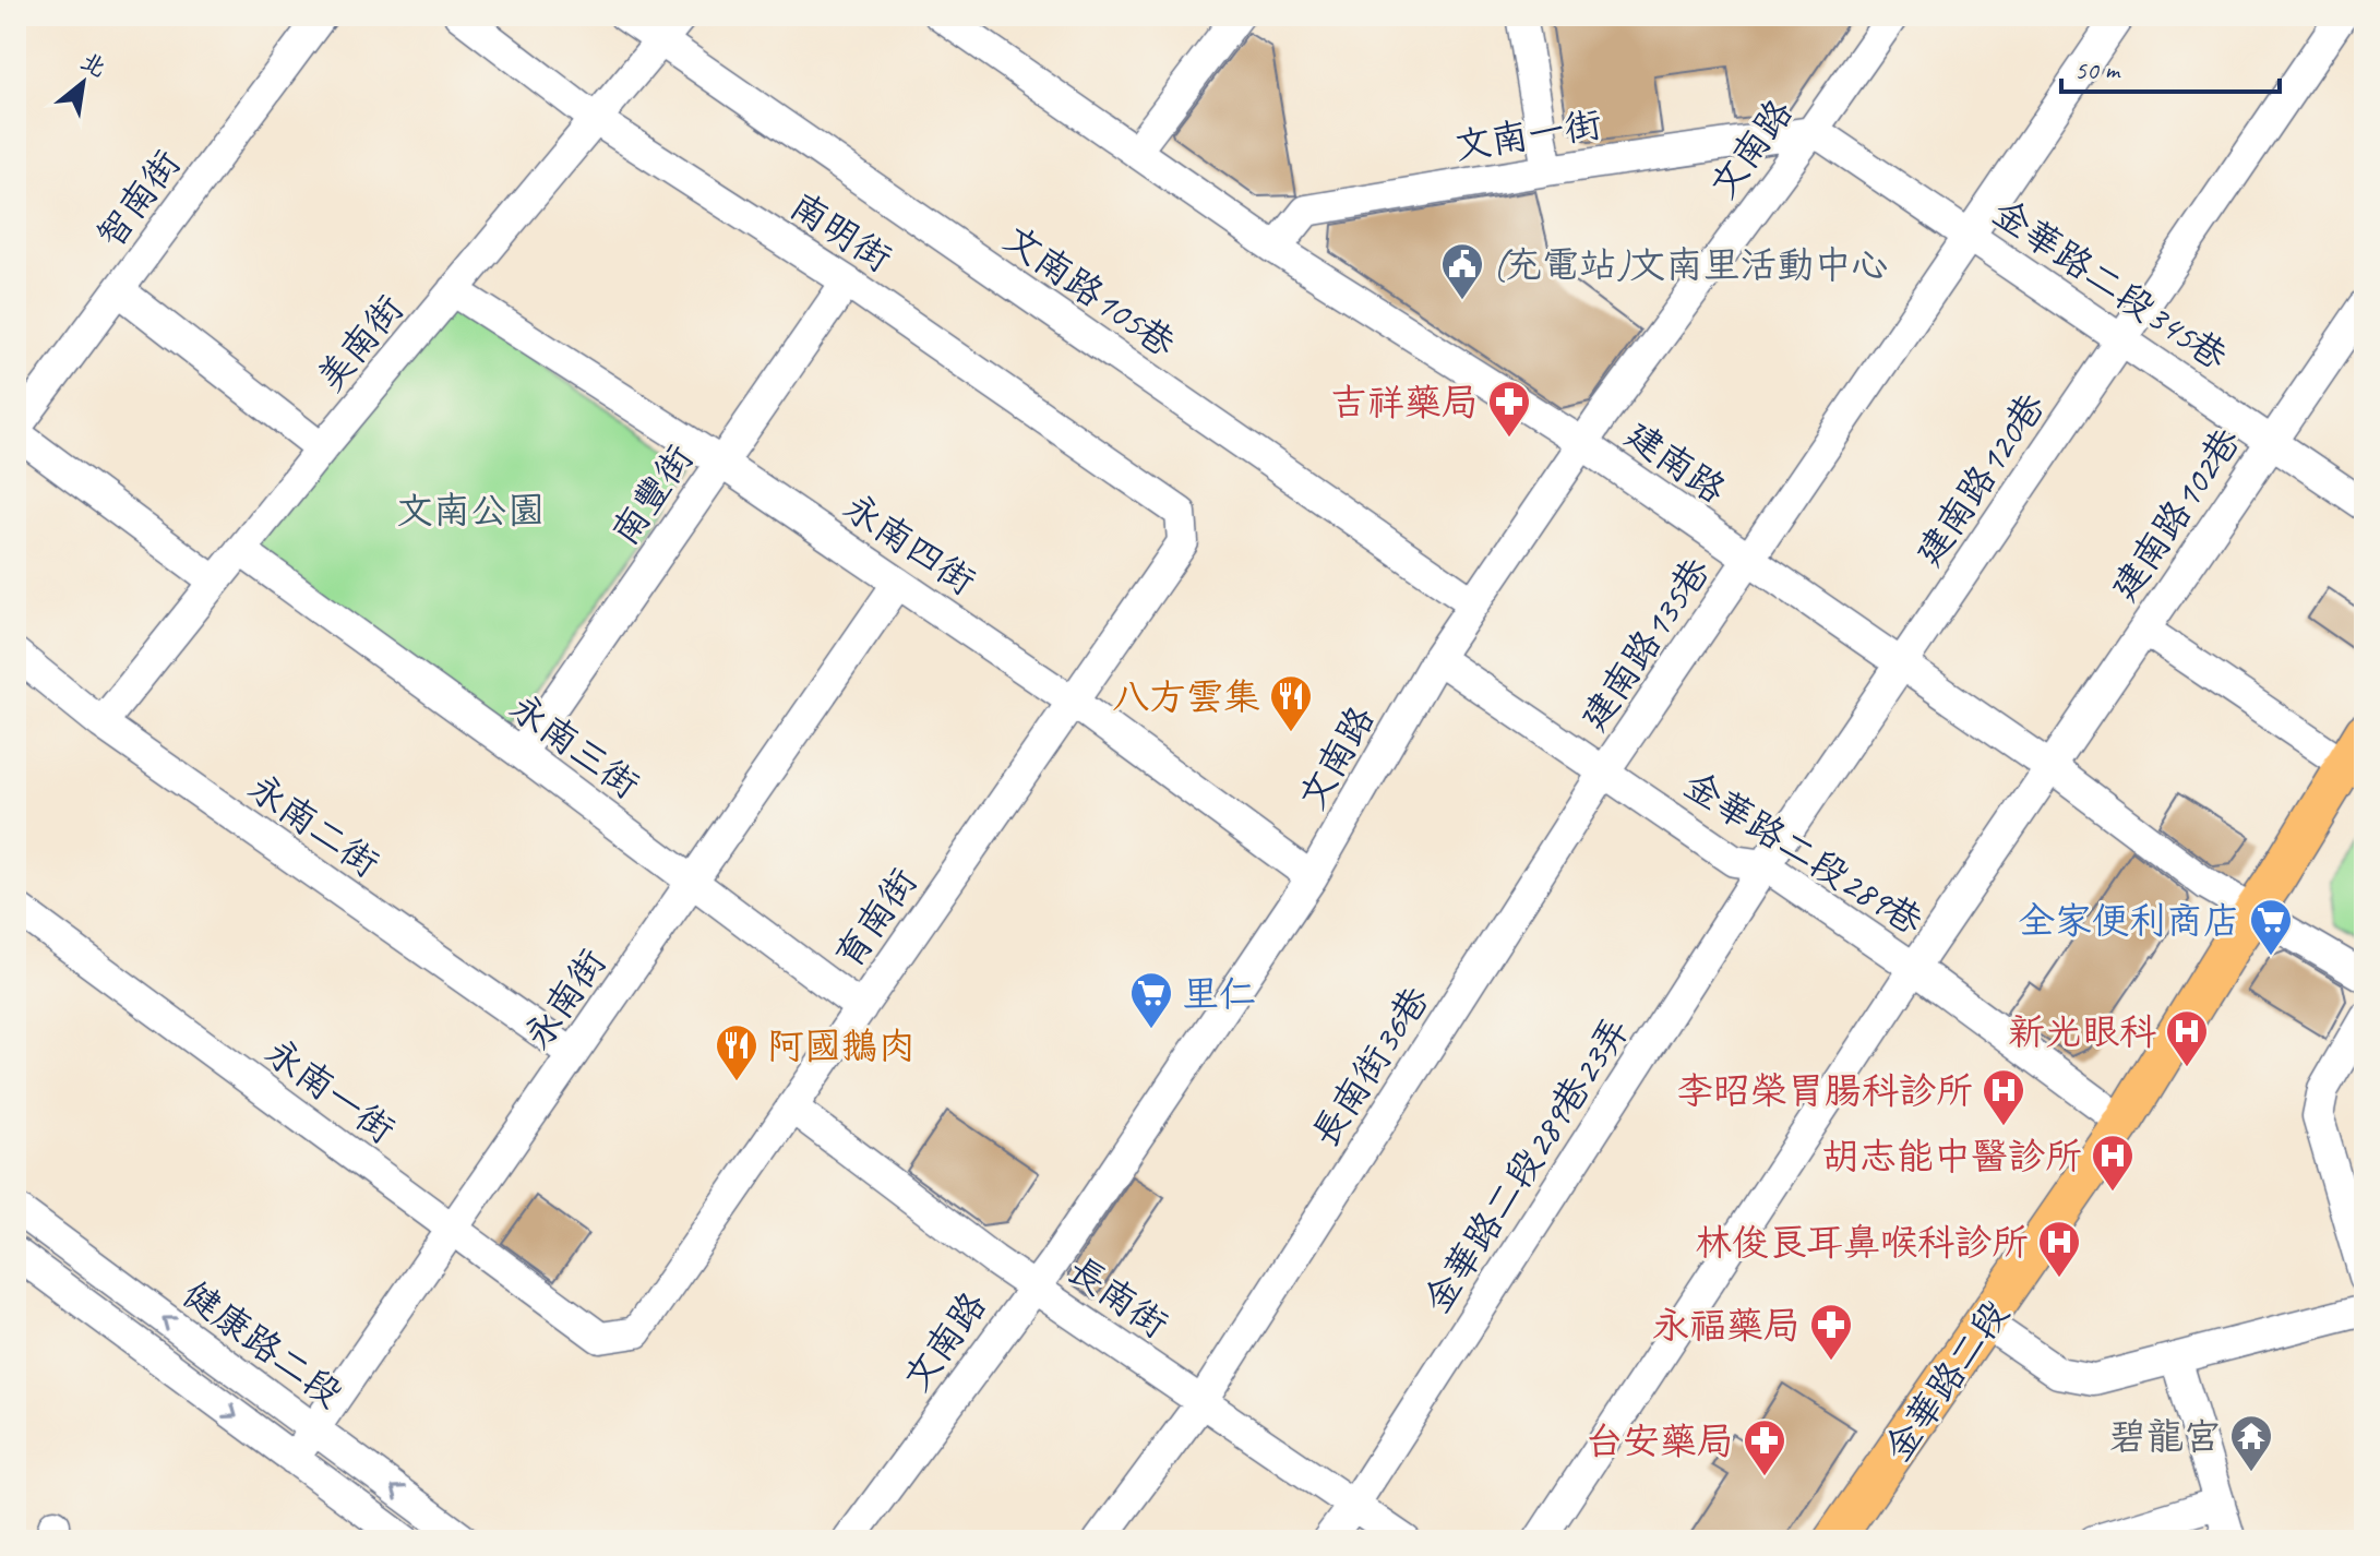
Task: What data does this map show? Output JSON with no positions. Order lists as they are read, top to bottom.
{
  "streets": {
    "main road": ["金華路二段"],
    "street": [
      "文南一街",
      "文南路",
      "智南街",
      "南明街",
      "金華路二段345巷",
      "文南路105巷",
      "美南街",
      "建南路",
      "建南路120巷",
      "南豐街",
      "建南路102巷",
      "永南四街",
      "建南路135巷",
      "永南三街",
      "永南二街",
      "金華路二段289巷",
      "育南街",
      "永南街",
      "長南街36巷",
      "永南一街",
      "金華路二段289巷23弄",
      "長南街",
      "健康路二段"
    ]
  },
  "crossings": [
    ["文南一街", "文南路"],
    ["文南一街", "金華路二段345巷"],
    ["文南一街", "建南路"],
    ["文南路", "金華路二段345巷"],
    ["文南路", "文南路105巷"],
    ["文南路", "建南路"],
    ["文南路", "永南四街"],
    ["文南路", "金華路二段289巷"],
    ["文南路", "長南街"],
    ["南明街", "美南街"],
    ["南明街", "南豐街"],
    ["南明街", "育南街"],
    ["金華路二段345巷", "建南路120巷"],
    ["金華路二段345巷", "建南路102巷"],
    ["金華路二段345巷", "建南路135巷"],
    ["文南路105巷", "美南街"],
    ["美南街", "永南四街"],
    ["美南街", "永南三街"],
    ["美南街", "永南二街"],
    ["建南路", "建南路120巷"],
    ["建南路", "建南路102巷"],
    ["建南路", "建南路135巷"],
    ["建南路", "金華路二段"],
    ["建南路120巷", "金華路二段289巷"],
    ["建南路120巷", "金華路二段289巷23弄"],
    ["南豐街", "永南四街"],
    ["南豐街", "永南三街"],
    ["建南路102巷", "金華路二段289巷"],
    ["永南四街", "育南街"],
    ["永南四街", "永南街"],
    ["建南路135巷", "金華路二段289巷"],
    ["建南路135巷", "長南街36巷"],
    ["永南三街", "育南街"],
    ["永南三街", "永南街"],
    ["永南二街", "永南街"],
    ["金華路二段289巷", "長南街36巷"],
    ["金華路二段289巷", "金華路二段289巷23弄"],
    ["金華路二段289巷", "金華路二段"],
    ["育南街", "永南一街"],
    ["育南街", "長南街"],
    ["永南街", "永南一街"],
    ["永南街", "健康路二段"],
    ["長南街36巷", "長南街"],
    ["金華路二段289巷23弄", "長南街"]
  ],
  "parks": ["文南公園"],
  "places": {
    "public building": ["(充電站)文南里活動中心"],
    "pharmacy": ["吉祥藥局", "永福藥局", "台安藥局"],
    "restaurant": ["八方雲集", "阿國鵝肉"],
    "supermarket": ["全家便利商店", "里仁"],
    "hospital": [
      "新光眼科",
      "李昭榮胃腸科診所",
      "胡志能中醫診所",
      "林俊良耳鼻喉科診所"
    ],
    "temple": ["碧龍宮"]
  },
  "scale_bar": "50 m",
  "north": "top right"
}
